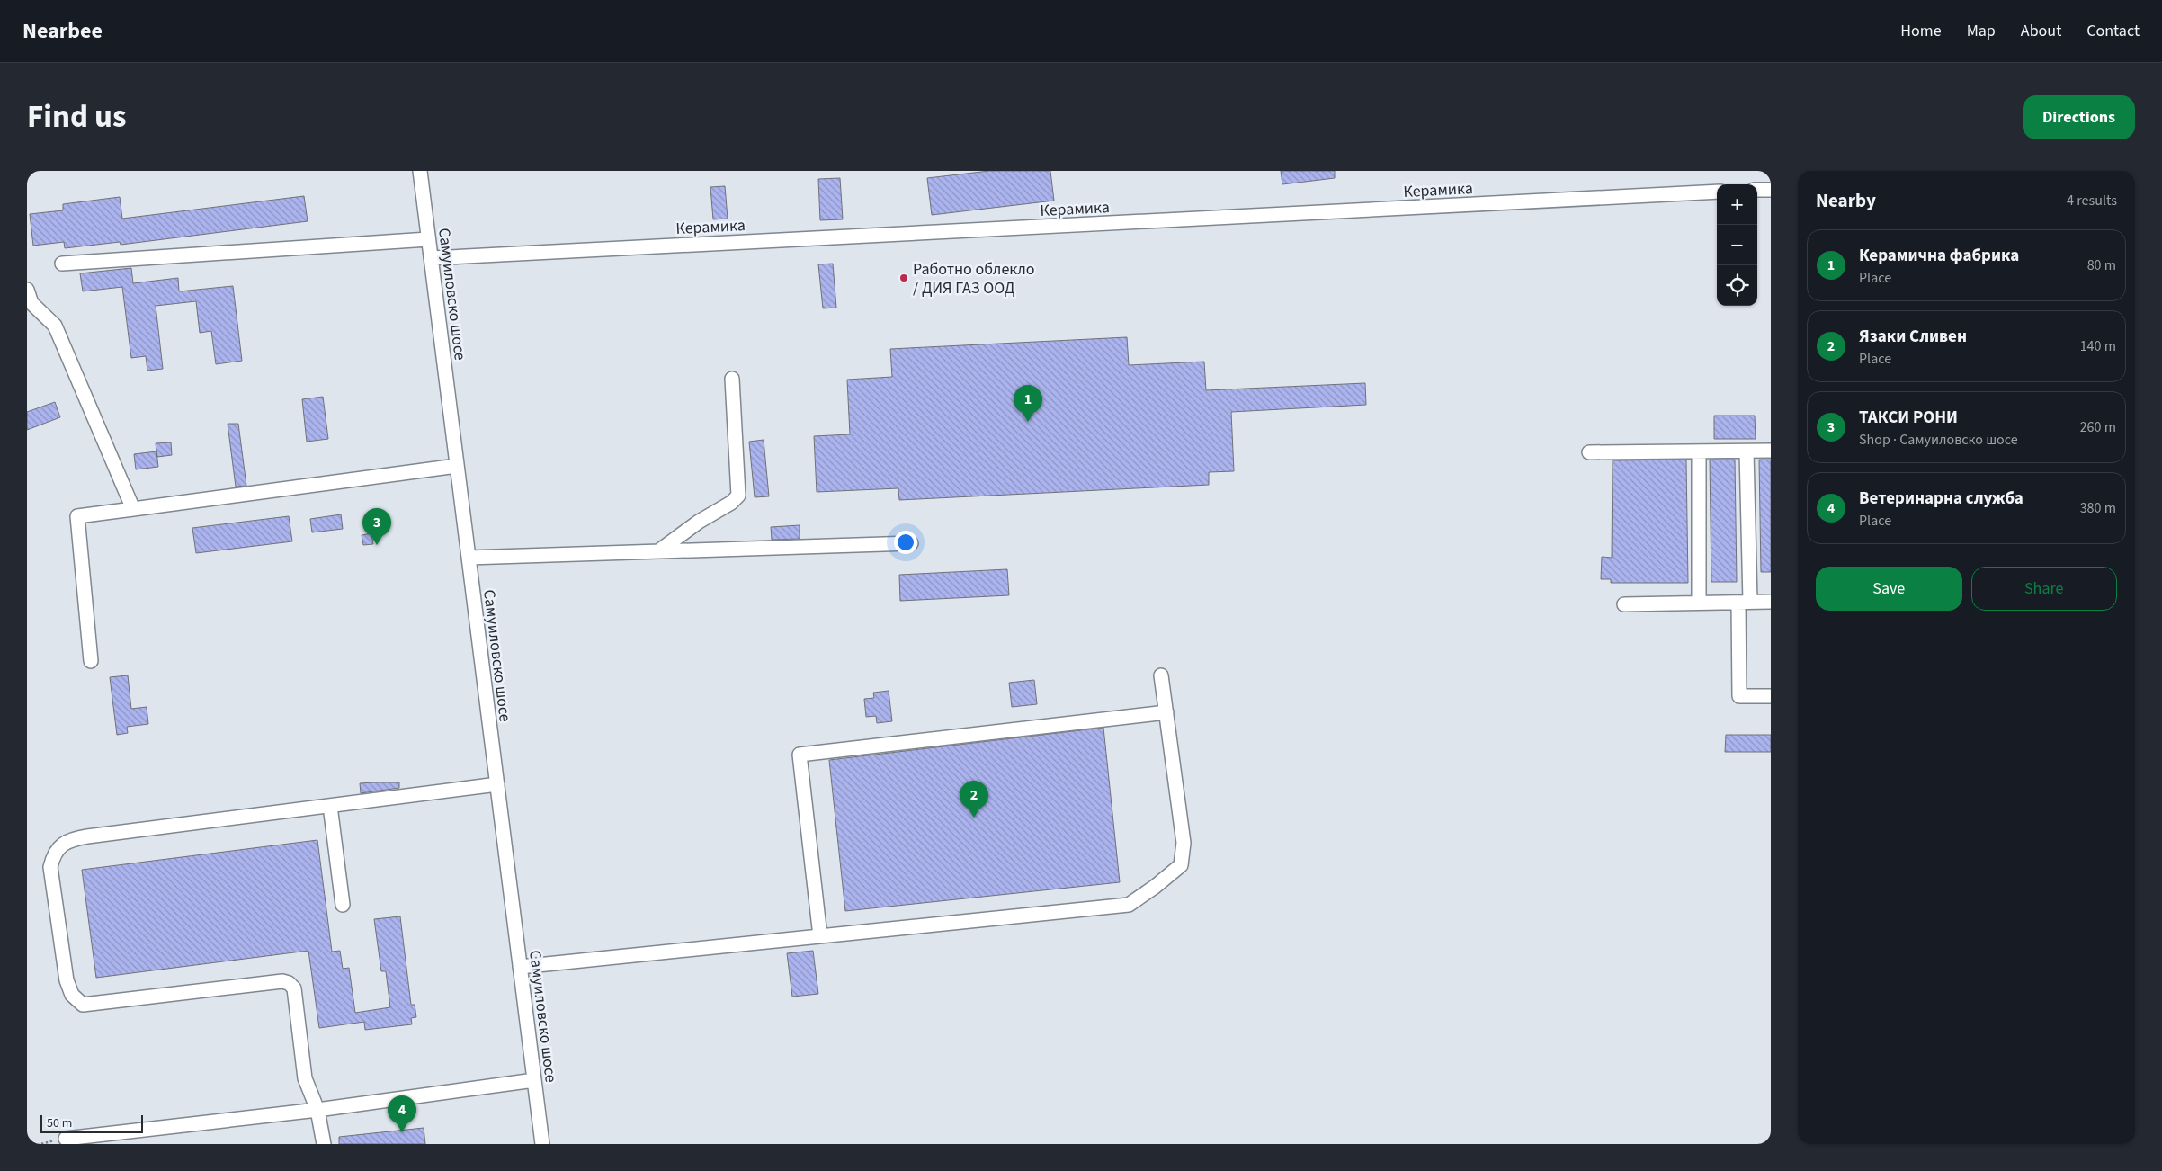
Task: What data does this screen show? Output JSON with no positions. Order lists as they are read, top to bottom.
{
  "streets": {
    "street": ["Керамика", "Самуиловско шосе"]
  },
  "crossings": [
    ["Керамика", "Самуиловско шосе"]
  ],
  "places": ["Работно облекло / ДИЯ ГАЗ ООД"],
  "scale_bar": "50 m",
  "page": {
    "header": "Nearbee",
    "nav": [
      "Home",
      "Map",
      "About",
      "Contact"
    ],
    "title": "Find us",
    "buttons": [
      "Directions",
      ["Save", "Share"]
    ],
    "heading": ["Nearby", "4 results"],
    "map_buttons": ["+", "−"],
    "list": [
      {
        "mark": "1",
        "name": "Керамична фабрика",
        "note": "Place",
        "value": "80 m"
      },
      {
        "mark": "2",
        "name": "Язаки Сливен",
        "note": "Place",
        "value": "140 m"
      },
      {
        "mark": "3",
        "name": "ТАКСИ РОНИ",
        "note": "Shop · Самуиловско шосе",
        "value": "260 m"
      },
      {
        "mark": "4",
        "name": "Ветеринарна служба",
        "note": "Place",
        "value": "380 m"
      }
    ],
    "pins": [
      "1",
      "3",
      "2",
      "4"
    ],
    "scale": "50 m"
  }
}
